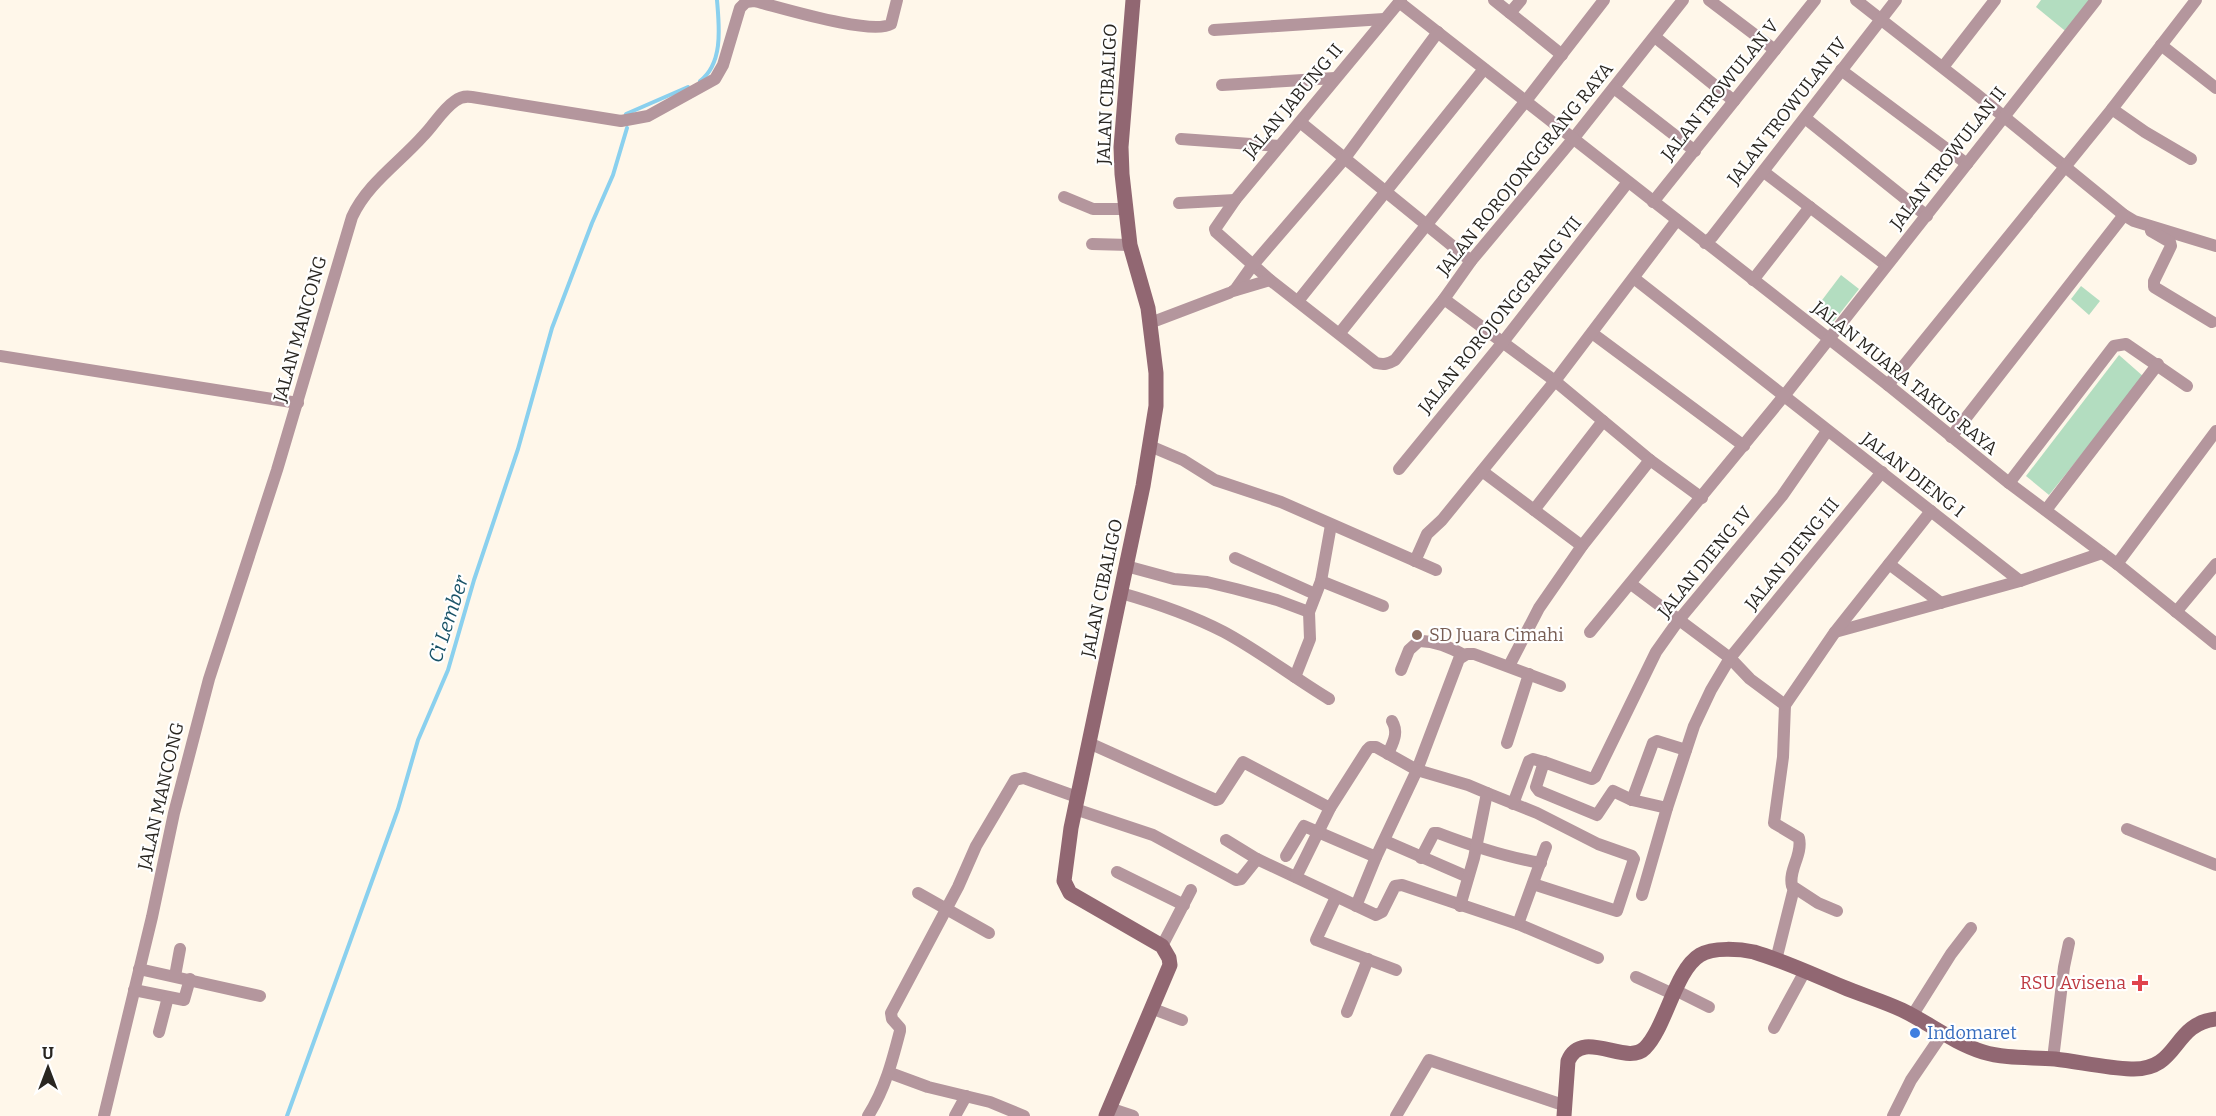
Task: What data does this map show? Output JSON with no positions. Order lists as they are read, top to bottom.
{
  "streets": {
    "main road": ["JALAN CIBALIGO"],
    "street": [
      "JALAN TROWULAN V",
      "JALAN JABUNG II",
      "JALAN TROWULAN IV",
      "JALAN TROWULAN II",
      "JALAN ROROJONGGRANG RAYA",
      "JALAN ROROJONGGRANG VII",
      "JALAN MANCONG",
      "JALAN MUARA TAKUS RAYA",
      "JALAN DIENG I",
      "JALAN DIENG III",
      "JALAN DIENG IV"
    ]
  },
  "crossings": [
    ["JALAN TROWULAN V", "JALAN MUARA TAKUS RAYA"],
    ["JALAN JABUNG II", "JALAN MUARA TAKUS RAYA"],
    ["JALAN TROWULAN IV", "JALAN MUARA TAKUS RAYA"],
    ["JALAN TROWULAN II", "JALAN MUARA TAKUS RAYA"],
    ["JALAN TROWULAN II", "JALAN DIENG I"],
    ["JALAN ROROJONGGRANG RAYA", "JALAN MUARA TAKUS RAYA"],
    ["JALAN ROROJONGGRANG VII", "JALAN MUARA TAKUS RAYA"],
    ["JALAN DIENG I", "JALAN DIENG III"],
    ["JALAN DIENG I", "JALAN DIENG IV"]
  ],
  "water": ["Ci Lember"],
  "places": {
    "other": ["SD Juara Cimahi", "Indomaret"],
    "health": ["RSU Avisena"]
  },
  "north": "top"
}
